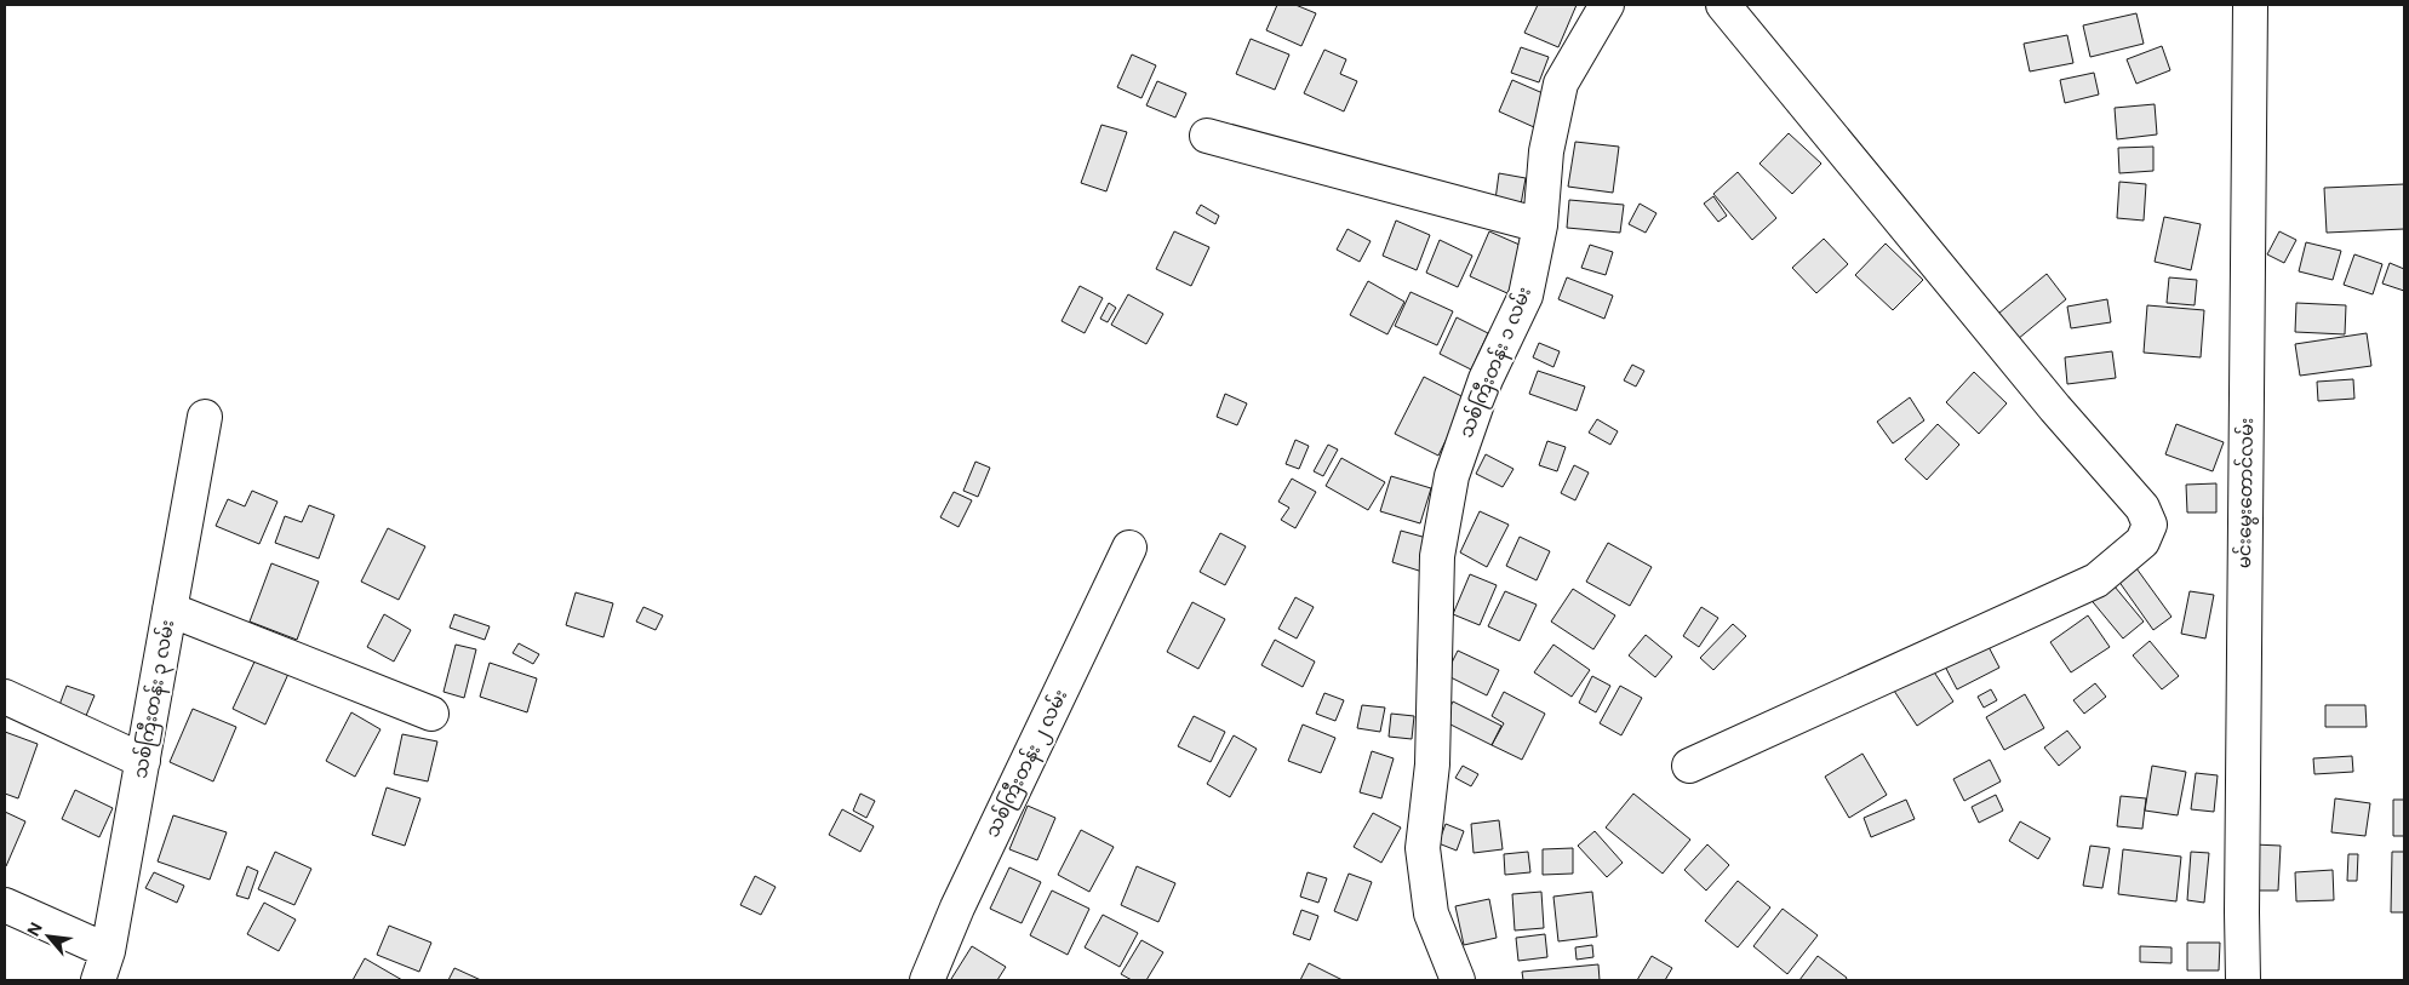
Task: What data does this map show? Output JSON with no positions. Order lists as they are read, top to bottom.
{
  "streets": {
    "street": [
      "သစ်ကြီးတန်း ၁ လမ်း",
      "မင်းမွေးတောင်လမ်း",
      "သစ်ကြီးတန်း ၃ လမ်း",
      "သစ်ကြီးတန်း ၂ လမ်း"
    ]
  },
  "north": "top left"
}
